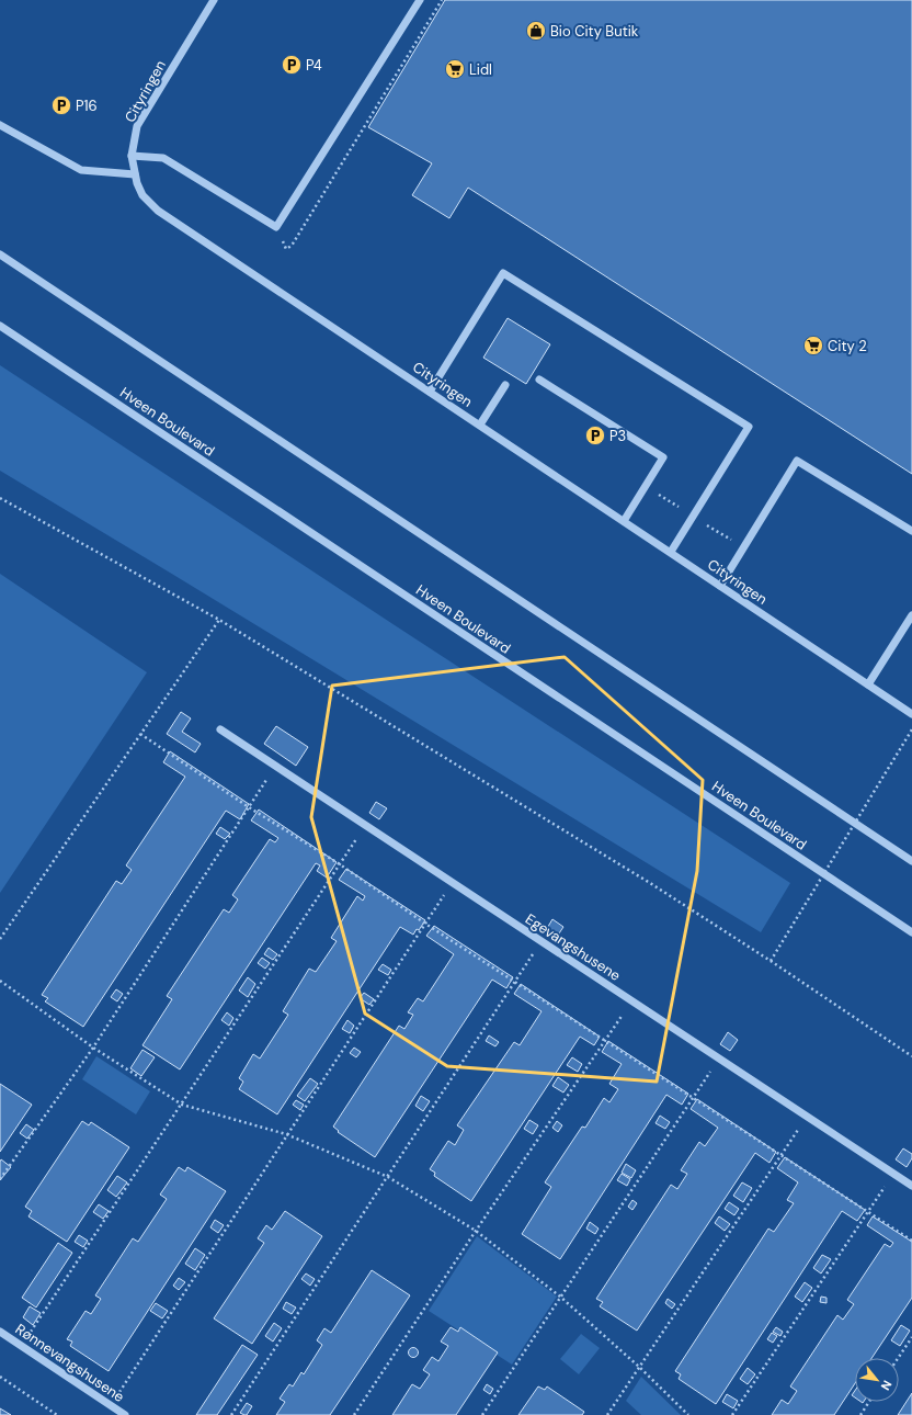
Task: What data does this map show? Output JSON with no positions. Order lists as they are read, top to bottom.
{
  "streets": {
    "street": [
      "Cityringen",
      "Hveen Boulevard",
      "Egevangshusene",
      "Rønnevangshusene"
    ]
  },
  "places": {
    "shop": ["Bio City Butik"],
    "parking": ["P4", "P16", "P3"],
    "supermarket": ["Lidl", "City 2"]
  },
  "north": "bottom right"
}
